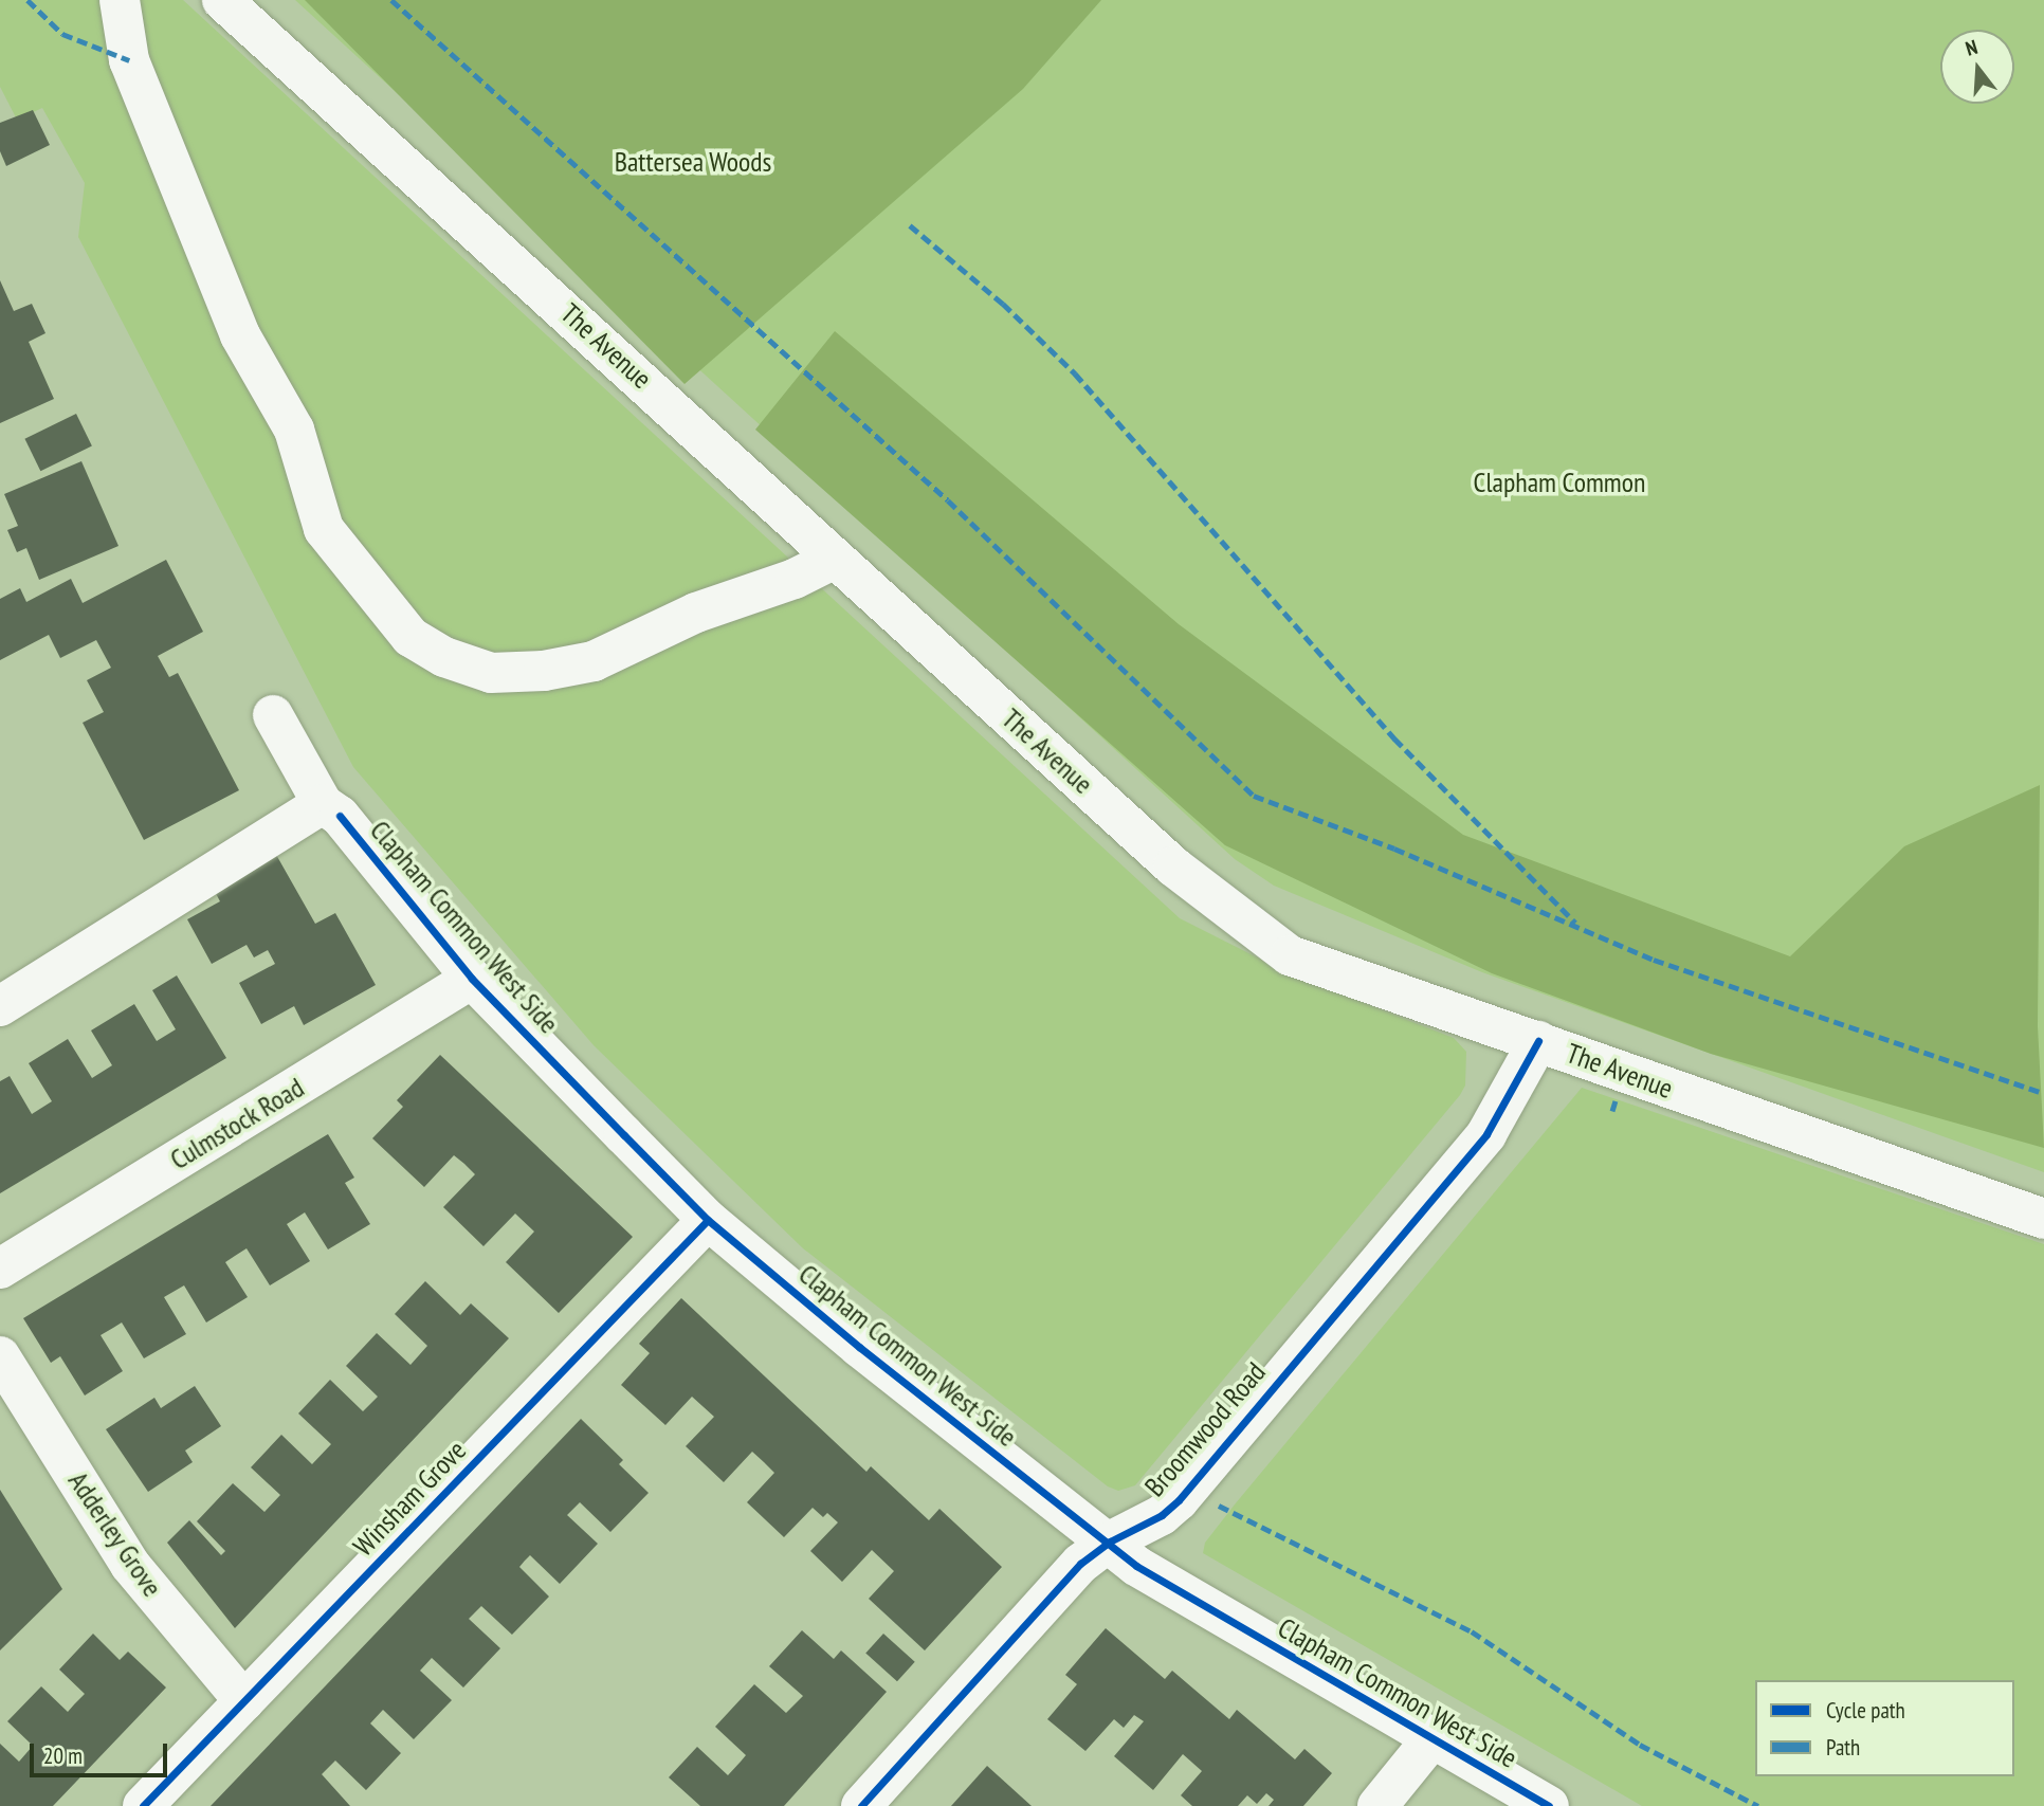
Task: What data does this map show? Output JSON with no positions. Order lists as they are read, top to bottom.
{
  "streets": {
    "main road": [
      "The Avenue",
      "Clapham Common West Side",
      "Culmstock Road",
      "Broomwood Road",
      "Winsham Grove",
      "Adderley Grove"
    ]
  },
  "crossings": [
    ["The Avenue", "Broomwood Road"],
    ["Clapham Common West Side", "Culmstock Road"],
    ["Clapham Common West Side", "Broomwood Road"],
    ["Clapham Common West Side", "Winsham Grove"],
    ["Winsham Grove", "Adderley Grove"]
  ],
  "parks": ["Battersea Woods", "Clapham Common"],
  "legend": ["Cycle path", "Path"],
  "scale_bar": "20 m",
  "north": "top"
}
